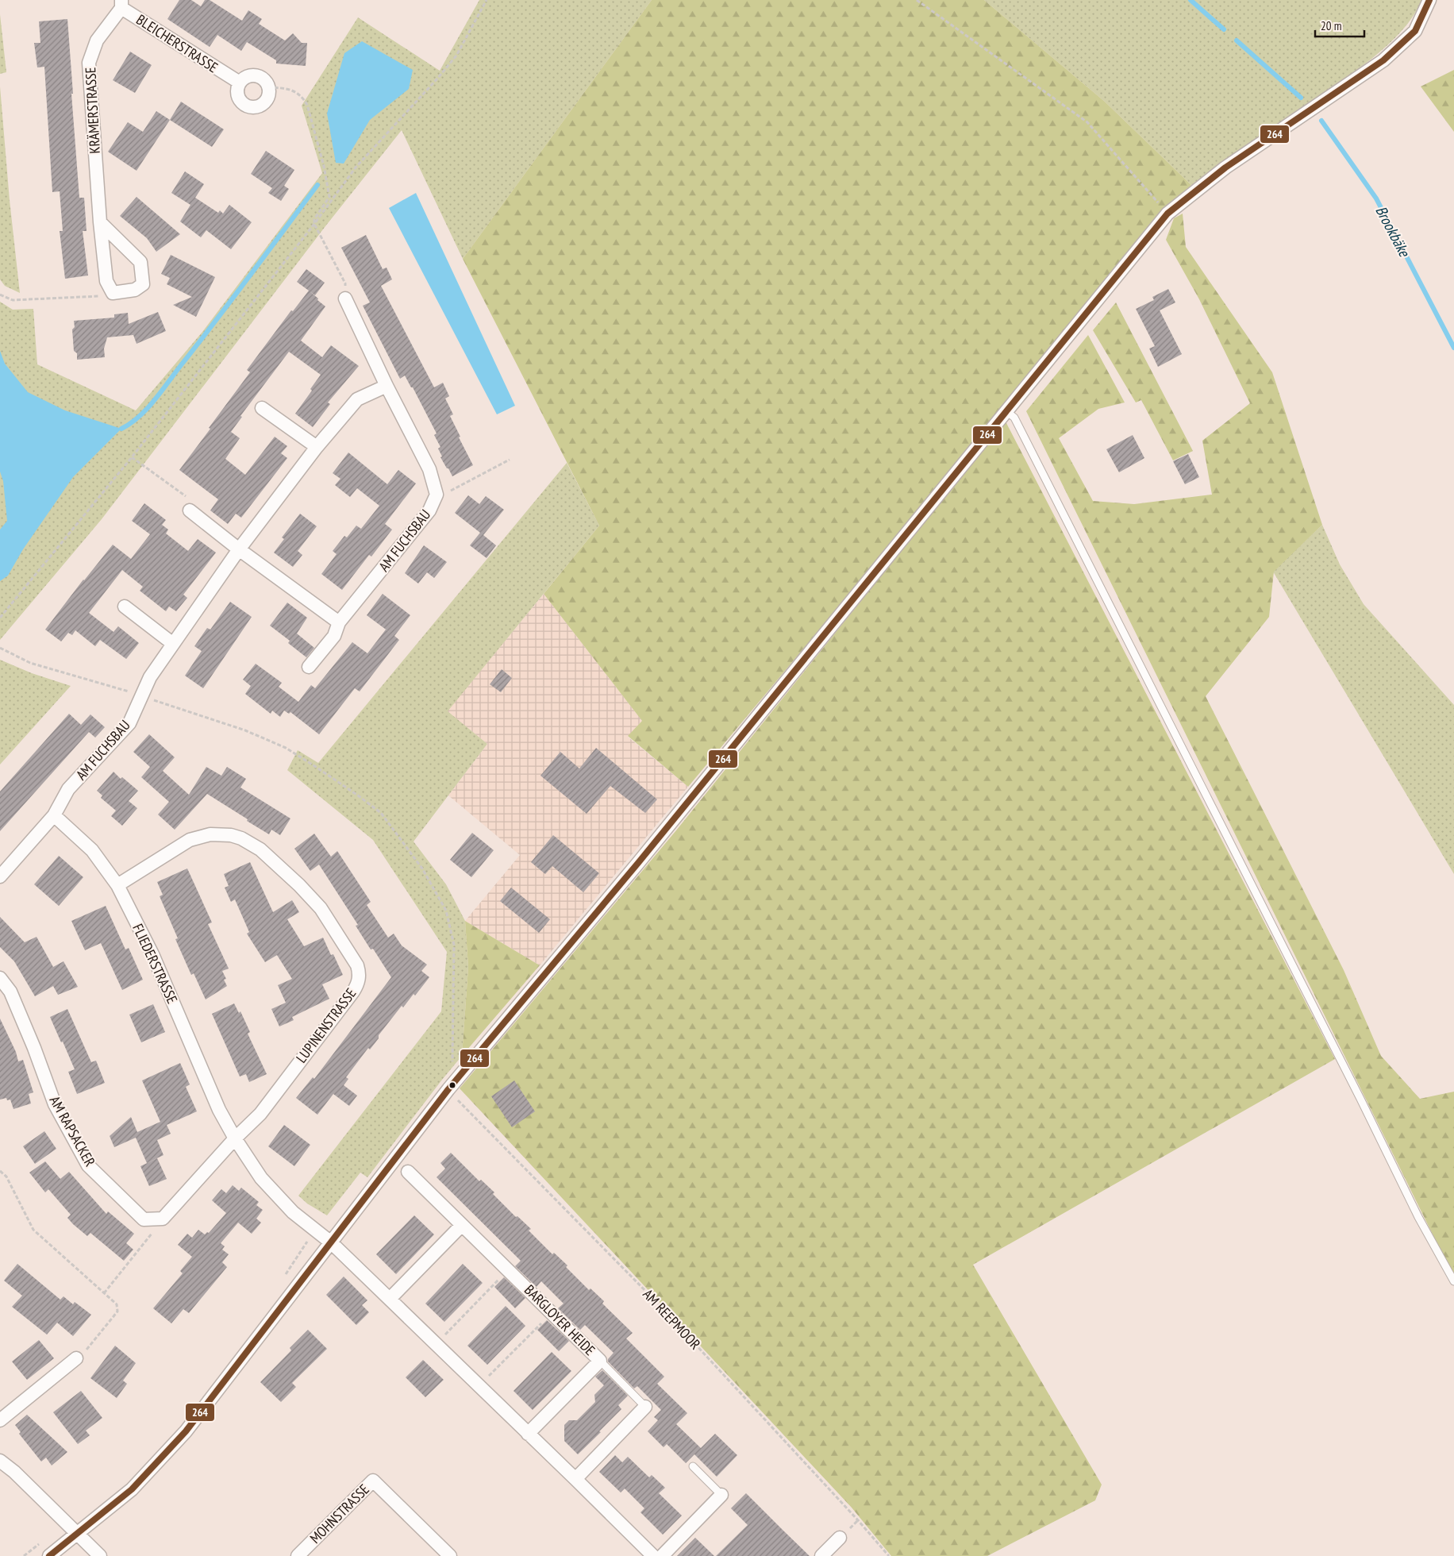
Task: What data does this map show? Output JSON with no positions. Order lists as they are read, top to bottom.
{
  "streets": {
    "street": [
      "BLEICHERSTRASSE",
      "KRÄMERSTRASSE",
      "AM FUCHSBAU",
      "FLIEDERSTRASSE",
      "LUPINENSTRASSE",
      "AM RAPSACKER",
      "BARGLOYER HEIDE",
      "MOHNSTRASSE"
    ],
    "path": ["AM REEPMOOR"]
  },
  "crossings": [
    ["BLEICHERSTRASSE", "KRÄMERSTRASSE"],
    ["AM FUCHSBAU", "FLIEDERSTRASSE"],
    ["FLIEDERSTRASSE", "LUPINENSTRASSE"]
  ],
  "water": ["Brookbäke"],
  "lines": ["transit line 264"],
  "scale_bar": "20 m"
}
